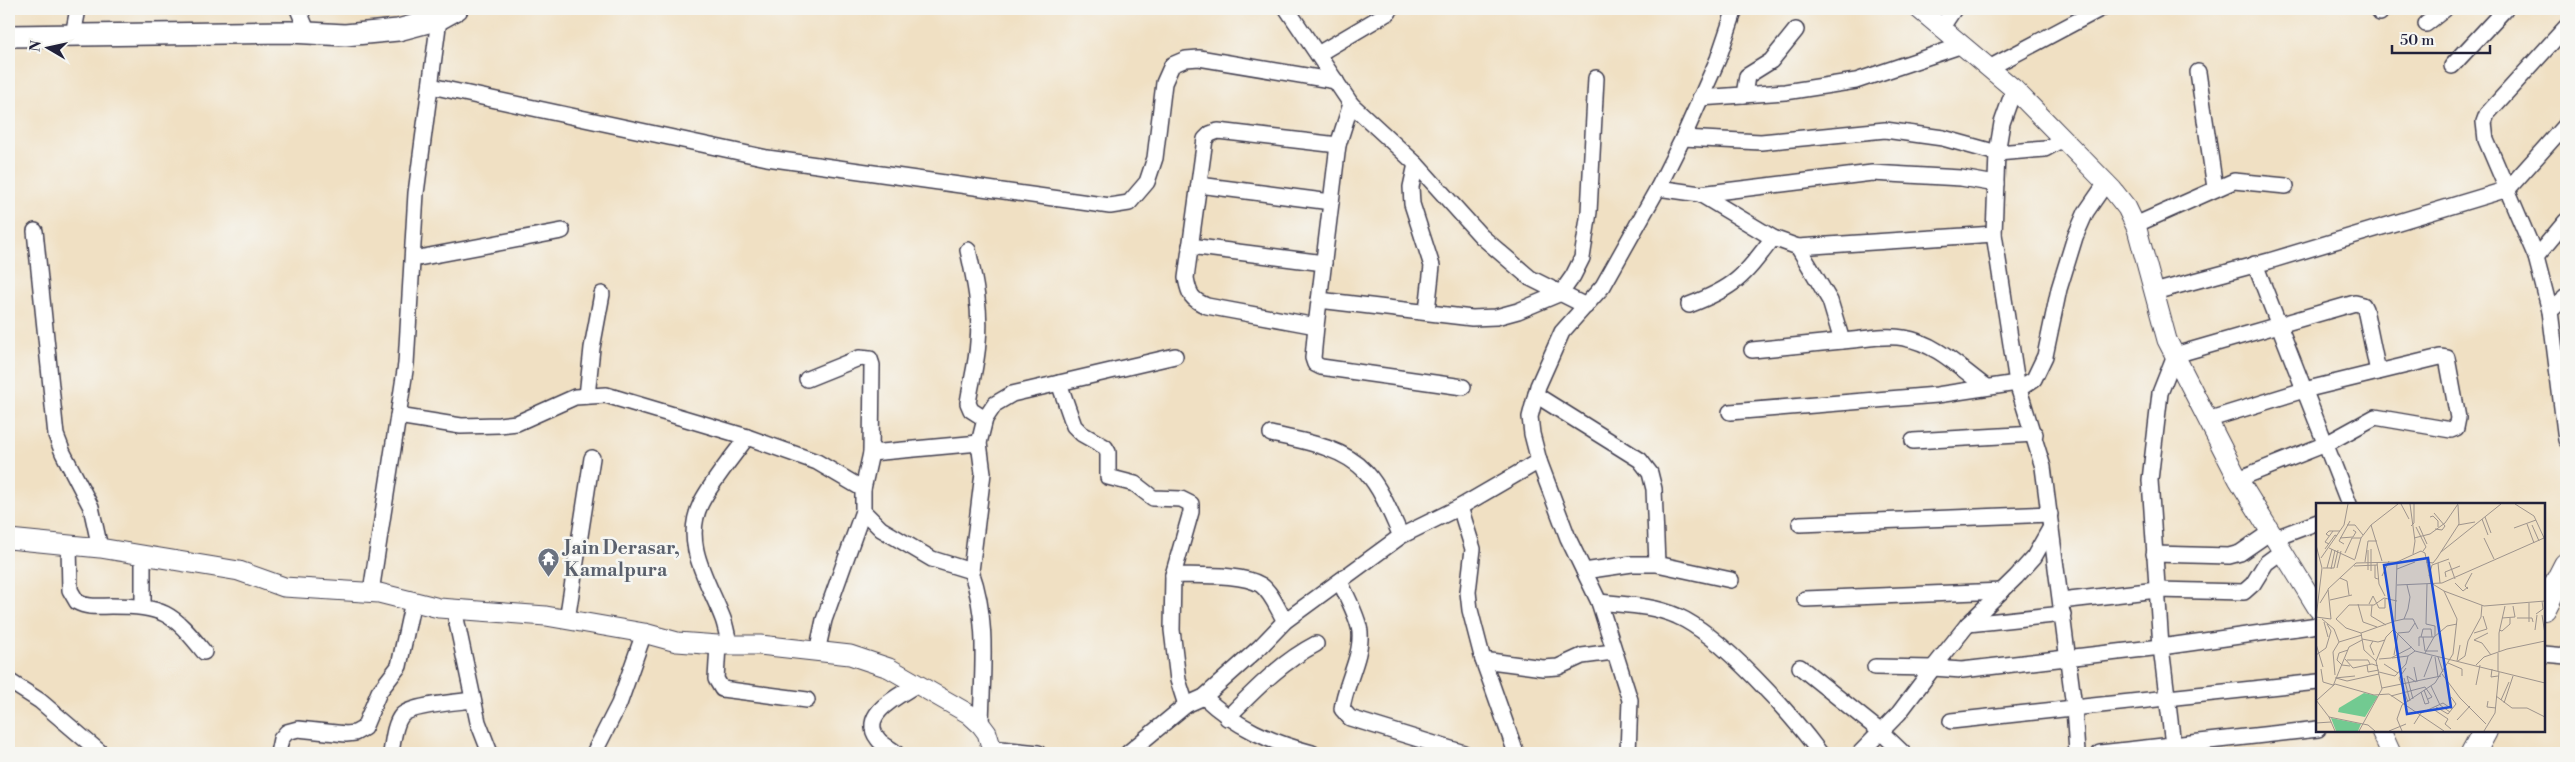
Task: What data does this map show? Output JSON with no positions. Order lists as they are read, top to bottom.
{
  "places": {
    "temple": ["Jain Derasar, Kamalpura"]
  },
  "scale_bar": "50 m",
  "north": "left"
}
